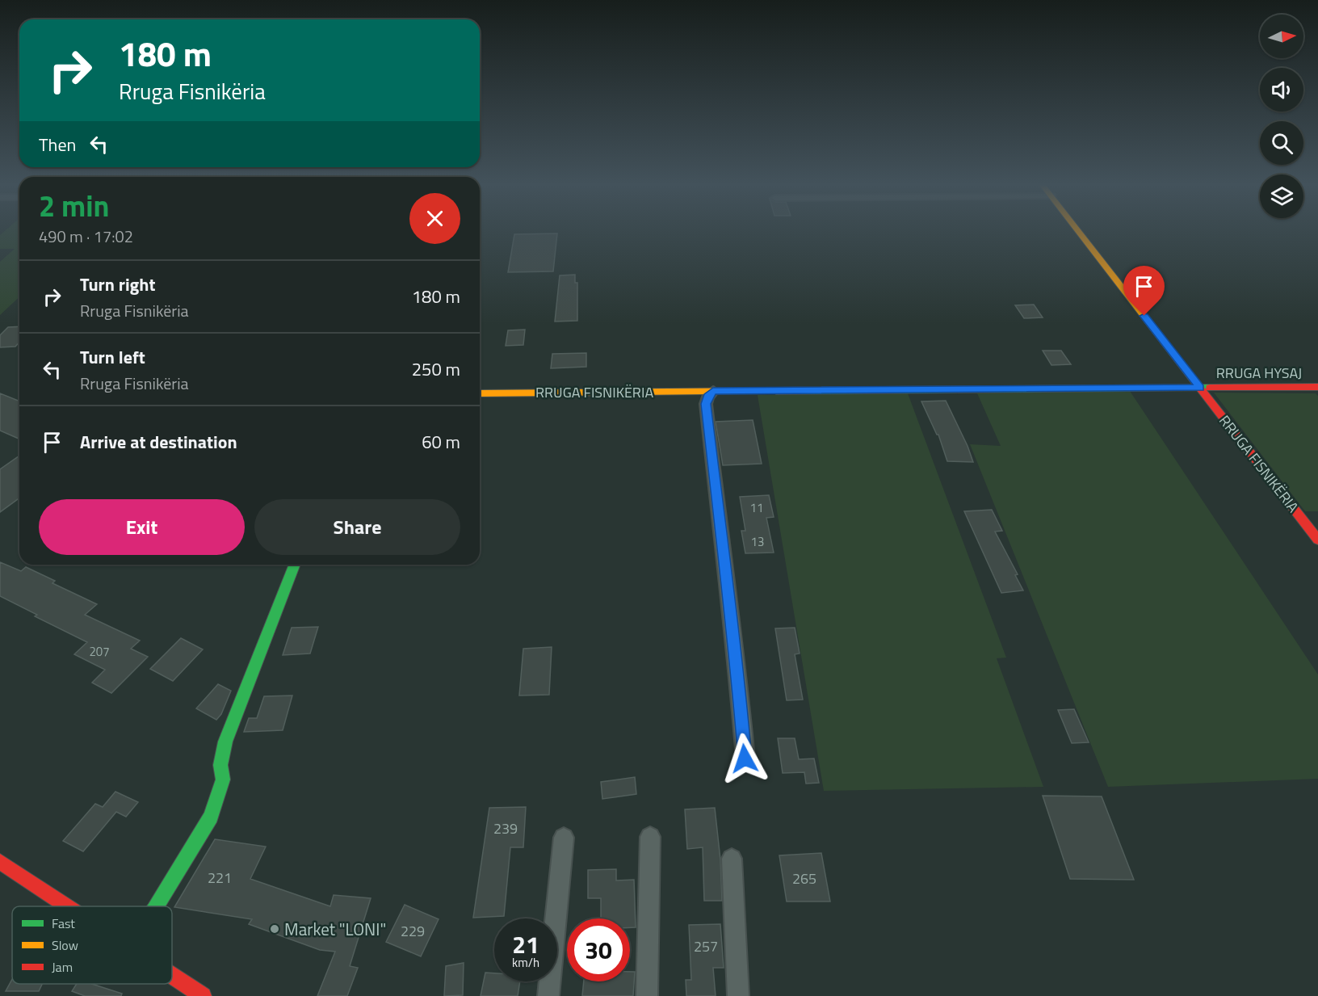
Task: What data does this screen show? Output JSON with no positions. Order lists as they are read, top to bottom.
{
  "streets": {
    "street": ["RRUGA HYSAJ", "RRUGA FISNIKËRIA"]
  },
  "crossings": [
    ["RRUGA HYSAJ", "RRUGA FISNIKËRIA"]
  ],
  "places": ["Market \"LONI\""],
  "house_numbers": [
    "11",
    "13",
    "207",
    "239",
    "221",
    "265",
    "229",
    "257"
  ],
  "legend": ["Fast", "Slow", "Jam"],
  "north": "right",
  "page": {
    "turn": ["180 m", "Rruga Fisnikëria"],
    "then": "Then",
    "heading": ["2 min", "490 m · 17:02"],
    "list": [
      {
        "name": "Turn right",
        "note": "Rruga Fisnikëria",
        "value": "180 m"
      },
      {
        "name": "Turn left",
        "note": "Rruga Fisnikëria",
        "value": "250 m"
      },
      {
        "name": "Arrive at destination",
        "value": "60 m"
      }
    ],
    "buttons": ["Exit", "Share"],
    "speed": "21 km/h",
    "limit": "30"
  }
}
